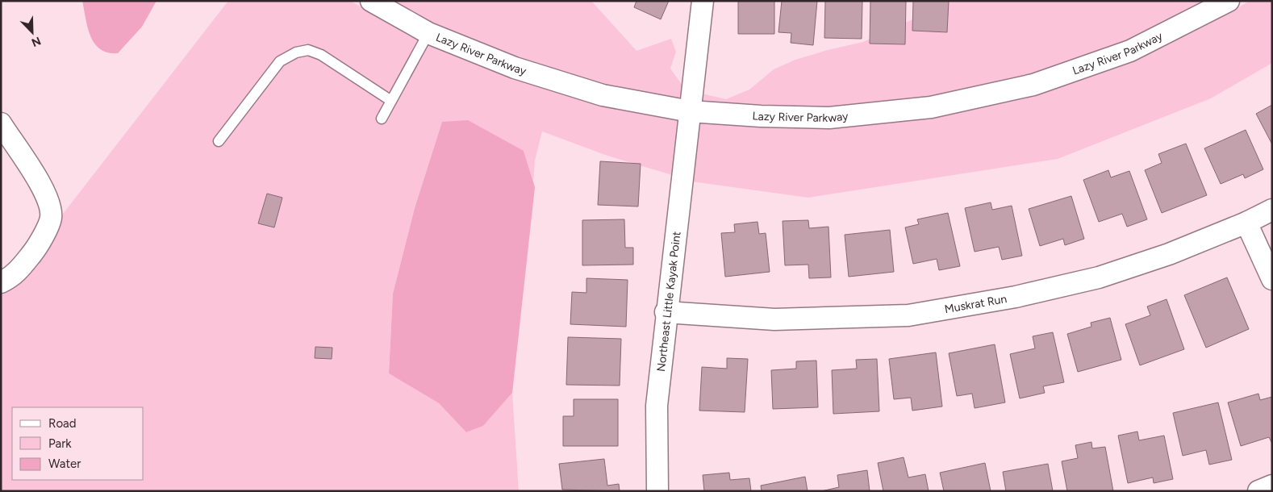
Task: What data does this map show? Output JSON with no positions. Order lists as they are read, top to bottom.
{
  "streets": {
    "street": ["Lazy River Parkway", "Northeast Little Kayak Point", "Muskrat Run"]
  },
  "crossings": [
    ["Lazy River Parkway", "Northeast Little Kayak Point"],
    ["Northeast Little Kayak Point", "Muskrat Run"]
  ],
  "legend": ["Road", "Park", "Water"],
  "north": "bottom right"
}
